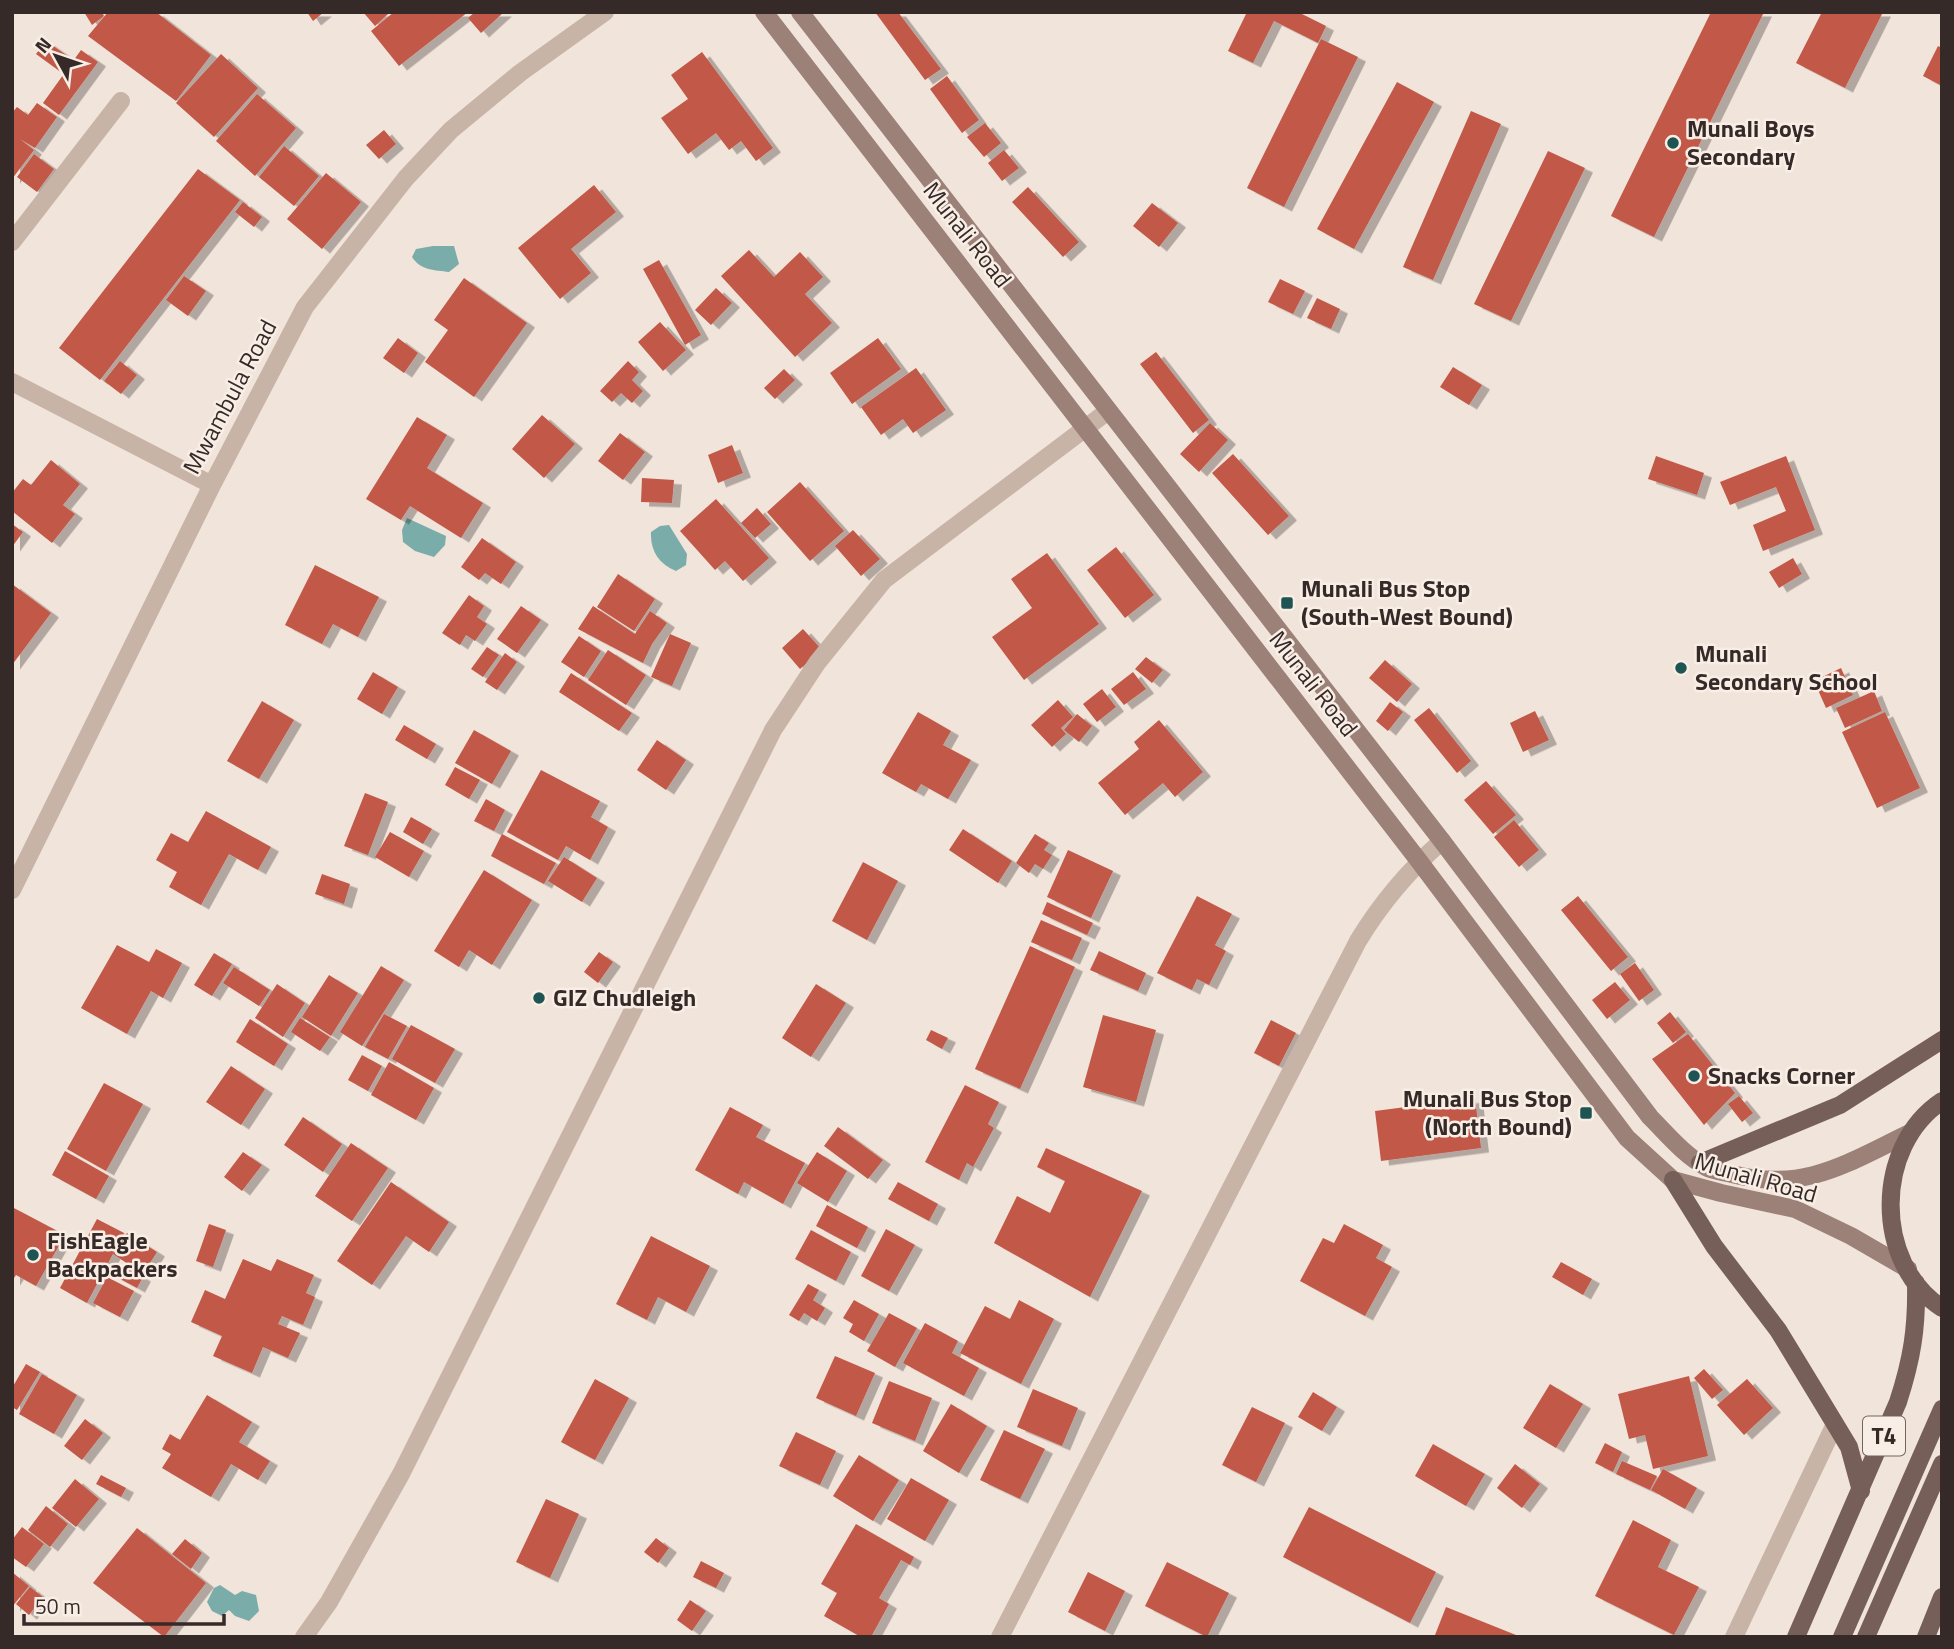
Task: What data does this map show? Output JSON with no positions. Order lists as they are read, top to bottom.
{
  "streets": {
    "main road": ["Munali Road", "T4"],
    "street": ["Mwambula Road"]
  },
  "crossings": [
    ["Munali Road", "T4"]
  ],
  "places": {
    "other": [
      "Munali Boys Secondary",
      "Munali Secondary School",
      "GIZ Chudleigh",
      "Snacks Corner",
      "FishEagle Backpackers"
    ],
    "transit": ["Munali Bus Stop (South-West Bound)", "Munali Bus Stop (North Bound)"]
  },
  "scale_bar": "50 m",
  "north": "top left"
}
